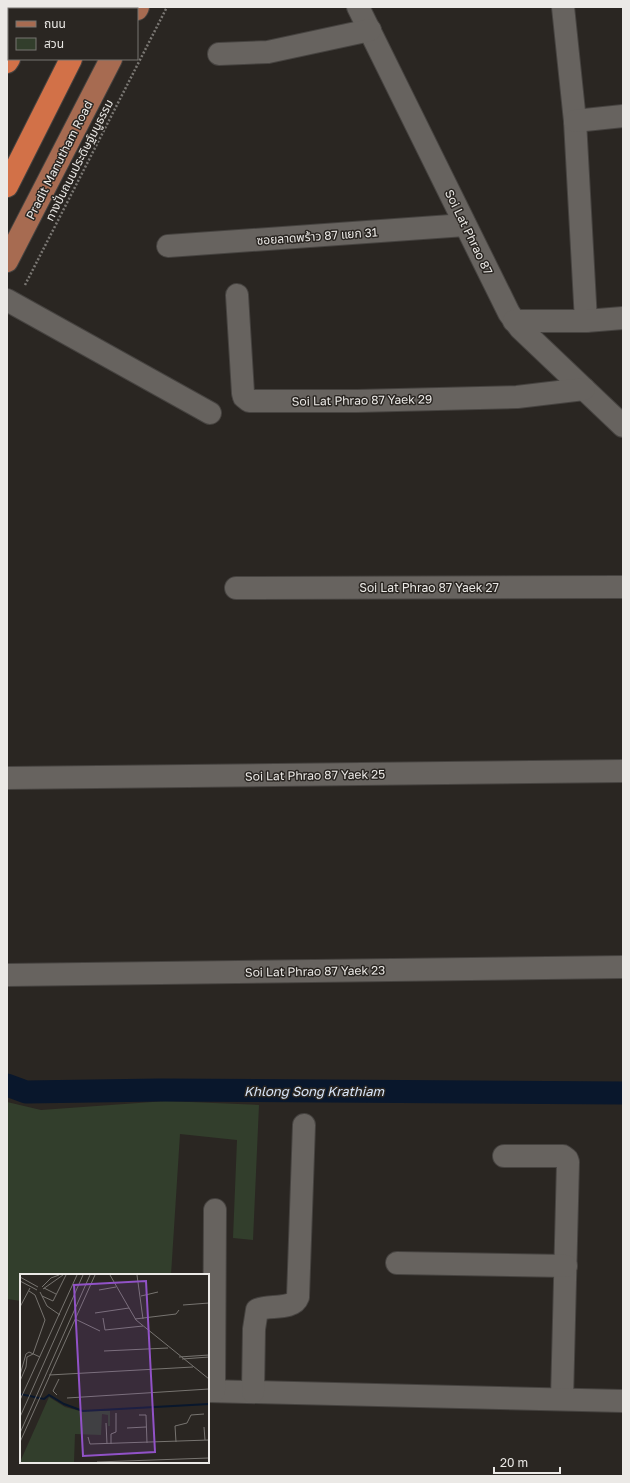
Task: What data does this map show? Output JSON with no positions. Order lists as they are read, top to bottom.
{
  "streets": {
    "main road": ["Pradit Manutham Road"],
    "street": [
      "Soi Lat Phrao 87",
      "ซอยลาดพร้าว 87 แยก 31",
      "Soi Lat Phrao 87 Yaek 29",
      "Soi Lat Phrao 87 Yaek 27",
      "Soi Lat Phrao 87 Yaek 25",
      "Soi Lat Phrao 87 Yaek 23"
    ],
    "path": ["ทางปั่นถนนประดิษฐ์มนูธรรม"]
  },
  "crossings": [
    ["Soi Lat Phrao 87", "ซอยลาดพร้าว 87 แยก 31"],
    ["Soi Lat Phrao 87", "Soi Lat Phrao 87 Yaek 29"]
  ],
  "water": ["Khlong Song Krathiam"],
  "legend": ["ถนน", "สวน"],
  "scale_bar": "20 m"
}
